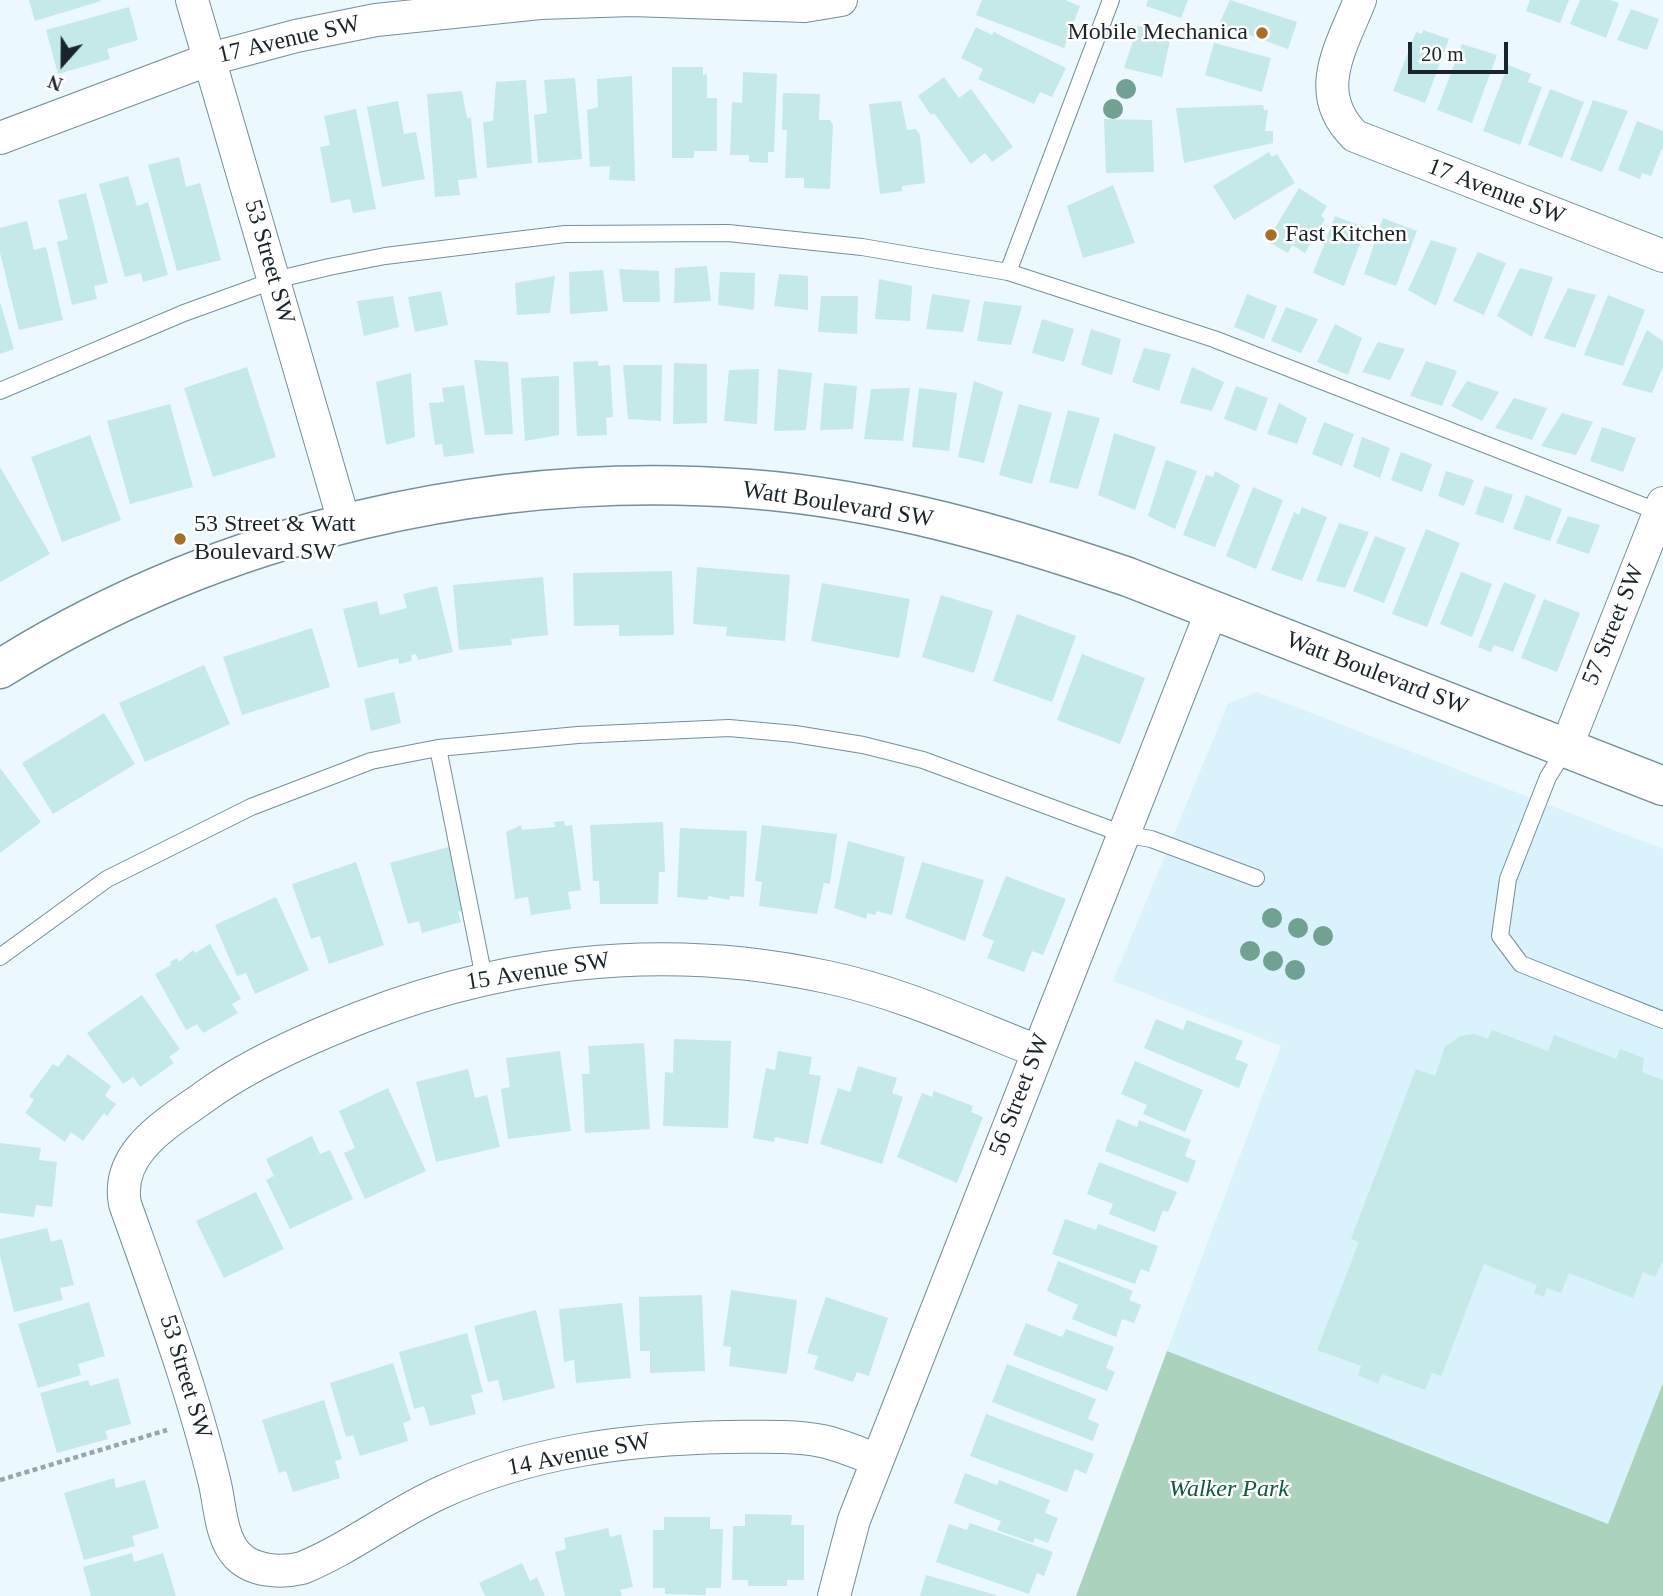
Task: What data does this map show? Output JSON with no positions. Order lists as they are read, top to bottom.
{
  "streets": {
    "street": [
      "17 Avenue SW",
      "53 Street SW",
      "Watt Boulevard SW",
      "57 Street SW",
      "15 Avenue SW",
      "56 Street SW",
      "14 Avenue SW"
    ]
  },
  "crossings": [
    ["17 Avenue SW", "53 Street SW"],
    ["53 Street SW", "Watt Boulevard SW"],
    ["53 Street SW", "15 Avenue SW"],
    ["53 Street SW", "14 Avenue SW"],
    ["Watt Boulevard SW", "57 Street SW"],
    ["Watt Boulevard SW", "56 Street SW"],
    ["15 Avenue SW", "56 Street SW"],
    ["56 Street SW", "14 Avenue SW"]
  ],
  "parks": ["Walker Park"],
  "places": ["Mobile Mechanica", "Fast Kitchen", "53 Street & Watt Boulevard SW"],
  "scale_bar": "20 m",
  "north": "bottom"
}
